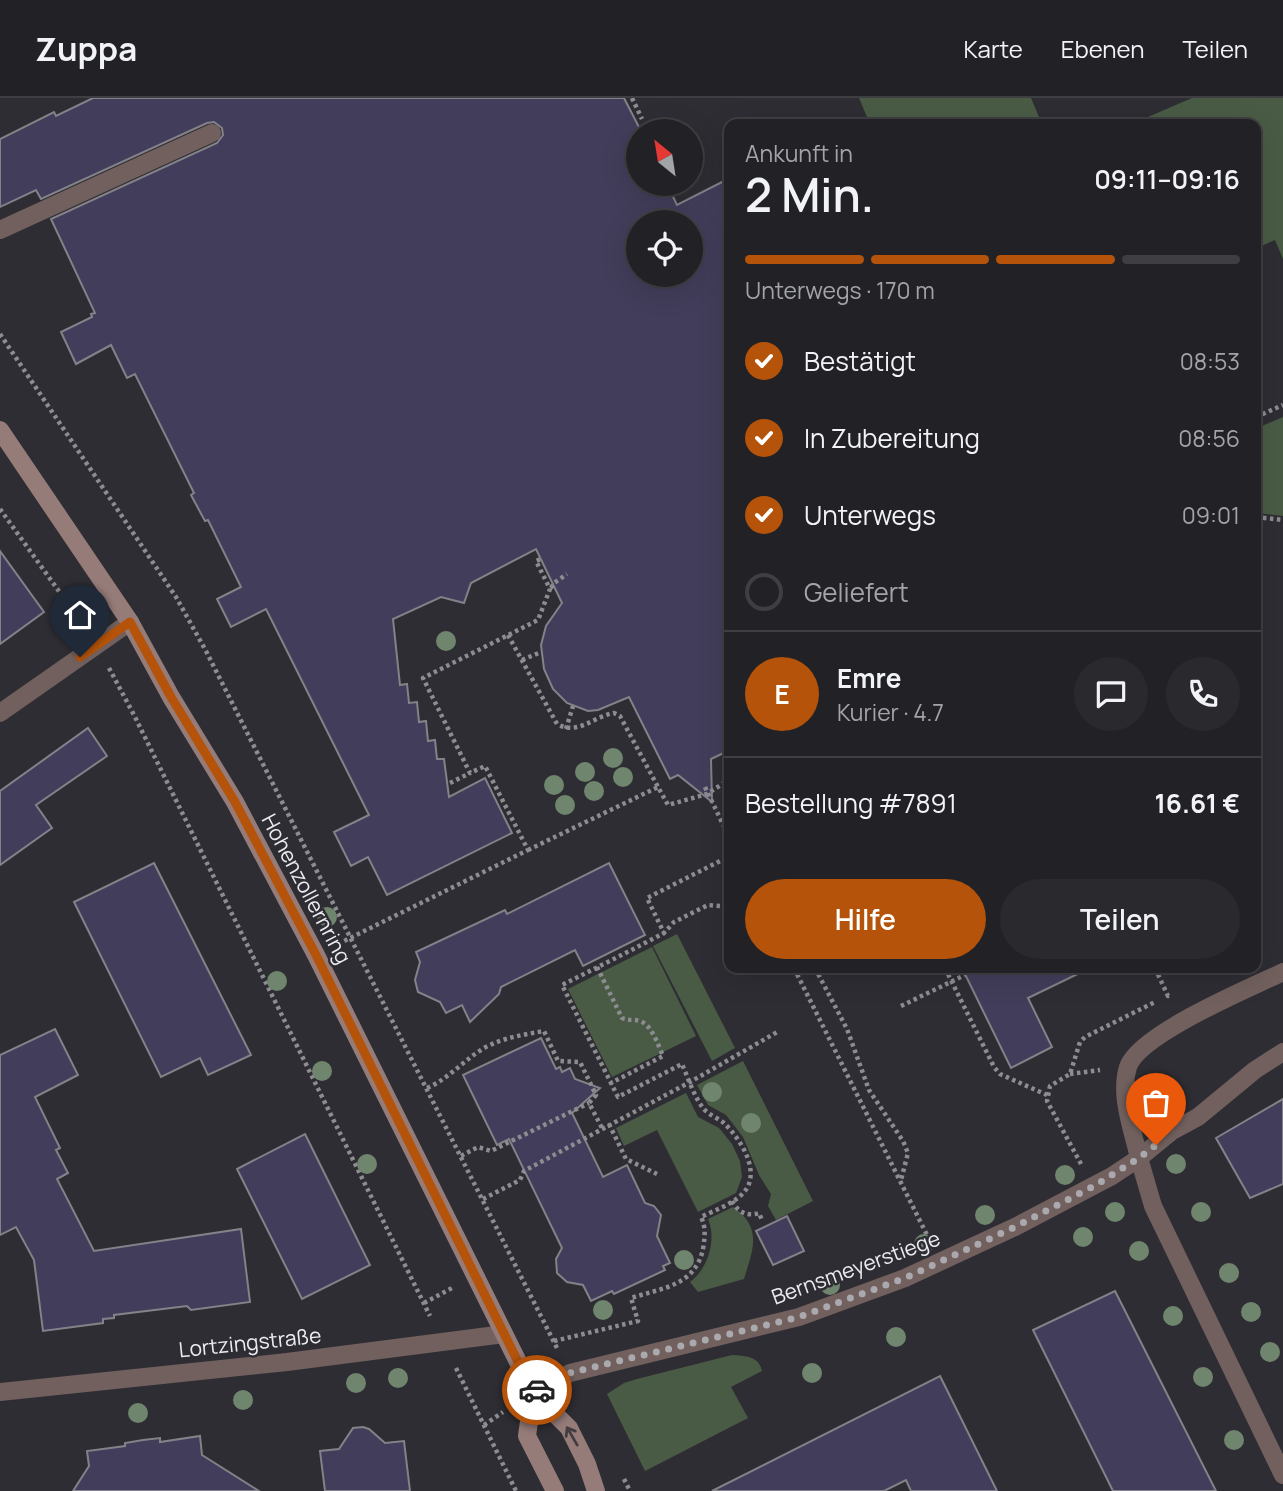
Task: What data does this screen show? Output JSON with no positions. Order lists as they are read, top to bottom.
{
  "streets": {
    "main road": ["Hohenzollernring"],
    "street": ["Bernsmeyerstiege", "Lortzingstraße"]
  },
  "crossings": [
    ["Hohenzollernring", "Bernsmeyerstiege"],
    ["Hohenzollernring", "Lortzingstraße"]
  ],
  "north": "top left",
  "page": {
    "header": "Zuppa",
    "nav": ["Karte", "Ebenen", "Teilen"],
    "heading": ["2 Min.", "Ankunft in", "09:11–09:16"],
    "panel": [
      "Emre",
      "Kurier · 4.7",
      "Bestellung #7891",
      "16.61 €"
    ],
    "bar": "Unterwegs · 170 m",
    "list": [
      ["Bestätigt", "08:53"],
      ["In Zubereitung", "08:56"],
      ["Unterwegs", "09:01"],
      "Geliefert"
    ],
    "round": "E",
    "buttons": ["Hilfe", "Teilen"]
  }
}
